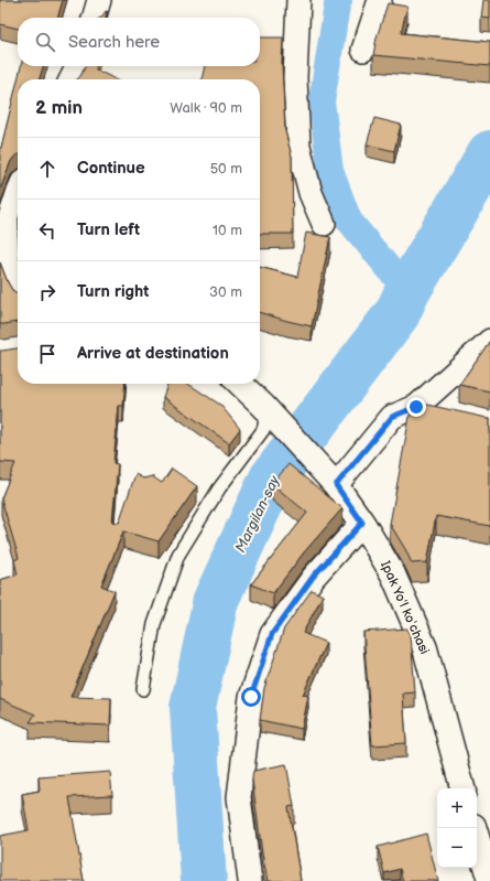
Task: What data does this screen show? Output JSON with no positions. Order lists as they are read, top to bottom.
{
  "streets": {
    "street": ["Ipak Yoʻl koʻchasi"]
  },
  "water": ["Margilan-say"],
  "page": {
    "search": "Search here",
    "heading": ["2 min", "Walk · 90 m"],
    "list": [
      ["Continue", "50 m"],
      ["Turn left", "10 m"],
      ["Turn right", "30 m"],
      "Arrive at destination"
    ],
    "map_buttons": ["+", "−"]
  }
}
